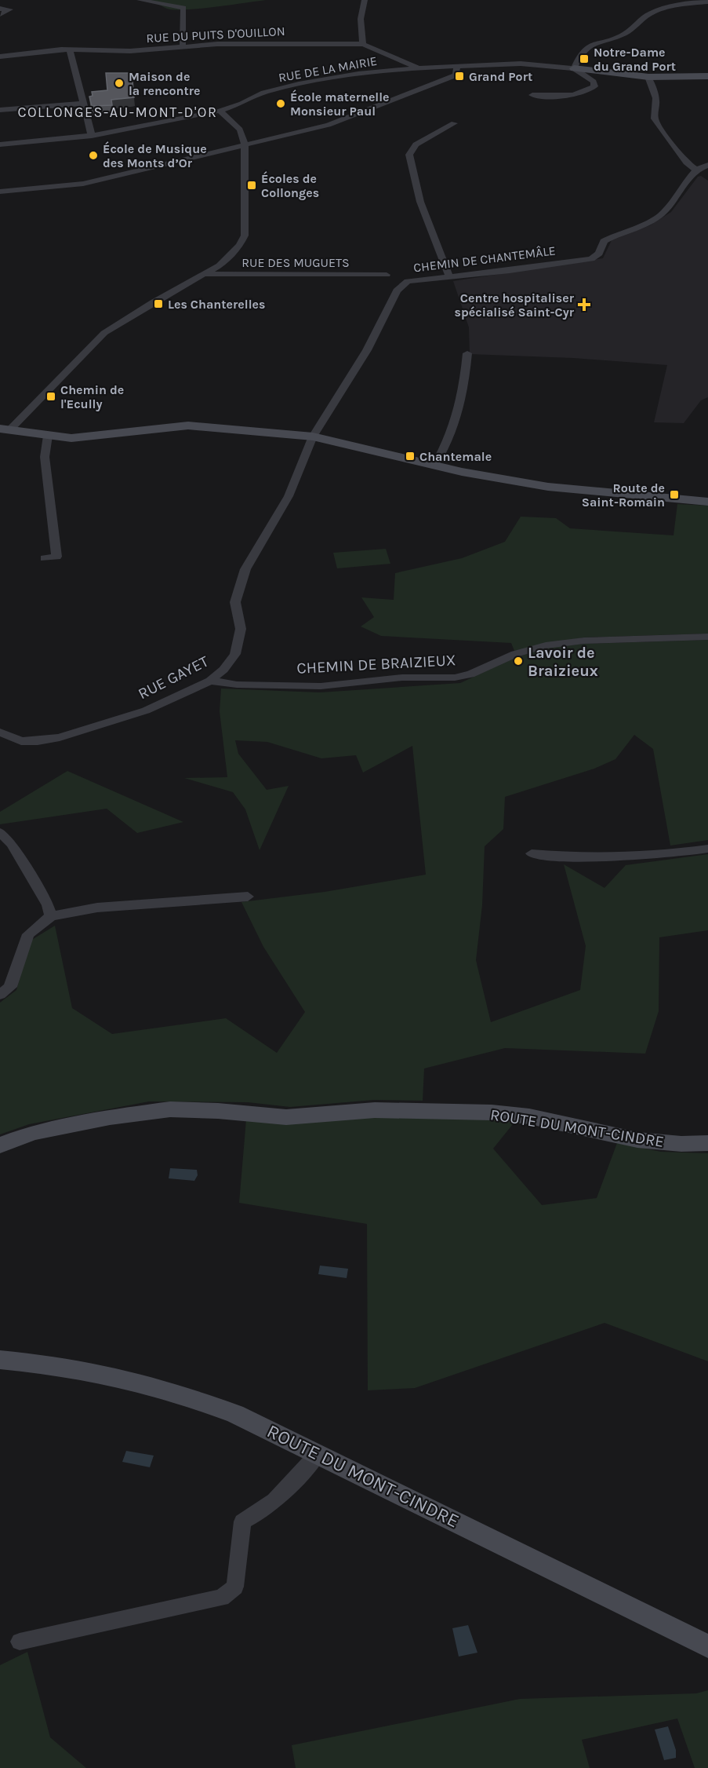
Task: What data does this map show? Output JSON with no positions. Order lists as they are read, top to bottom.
{
  "streets": {
    "street": [
      "RUE DU PUITS D'OUILLON",
      "RUE DE LA MAIRIE",
      "CHEMIN DE CHANTEMÂLE",
      "RUE DES MUGUETS",
      "CHEMIN DE BRAIZIEUX",
      "RUE GAYET",
      "ROUTE DU MONT-CINDRE"
    ]
  },
  "crossings": [
    ["CHEMIN DE CHANTEMÂLE", "RUE GAYET"],
    ["CHEMIN DE BRAIZIEUX", "RUE GAYET"]
  ],
  "districts": ["COLLONGES-AU-MONT-D'OR"],
  "places": {
    "transit": [
      "Notre-Dame du Grand Port",
      "Grand Port",
      "Écoles de Collonges",
      "Les Chanterelles",
      "Chemin de l'Ecully",
      "Chantemale",
      "Route de Saint-Romain"
    ],
    "other": [
      "Maison de la rencontre",
      "École maternelle Monsieur Paul",
      "École de Musique des Monts d’Or",
      "Lavoir de Braizieux"
    ],
    "health": ["Centre hospitaliser spécialisé Saint-Cyr"]
  }
}
